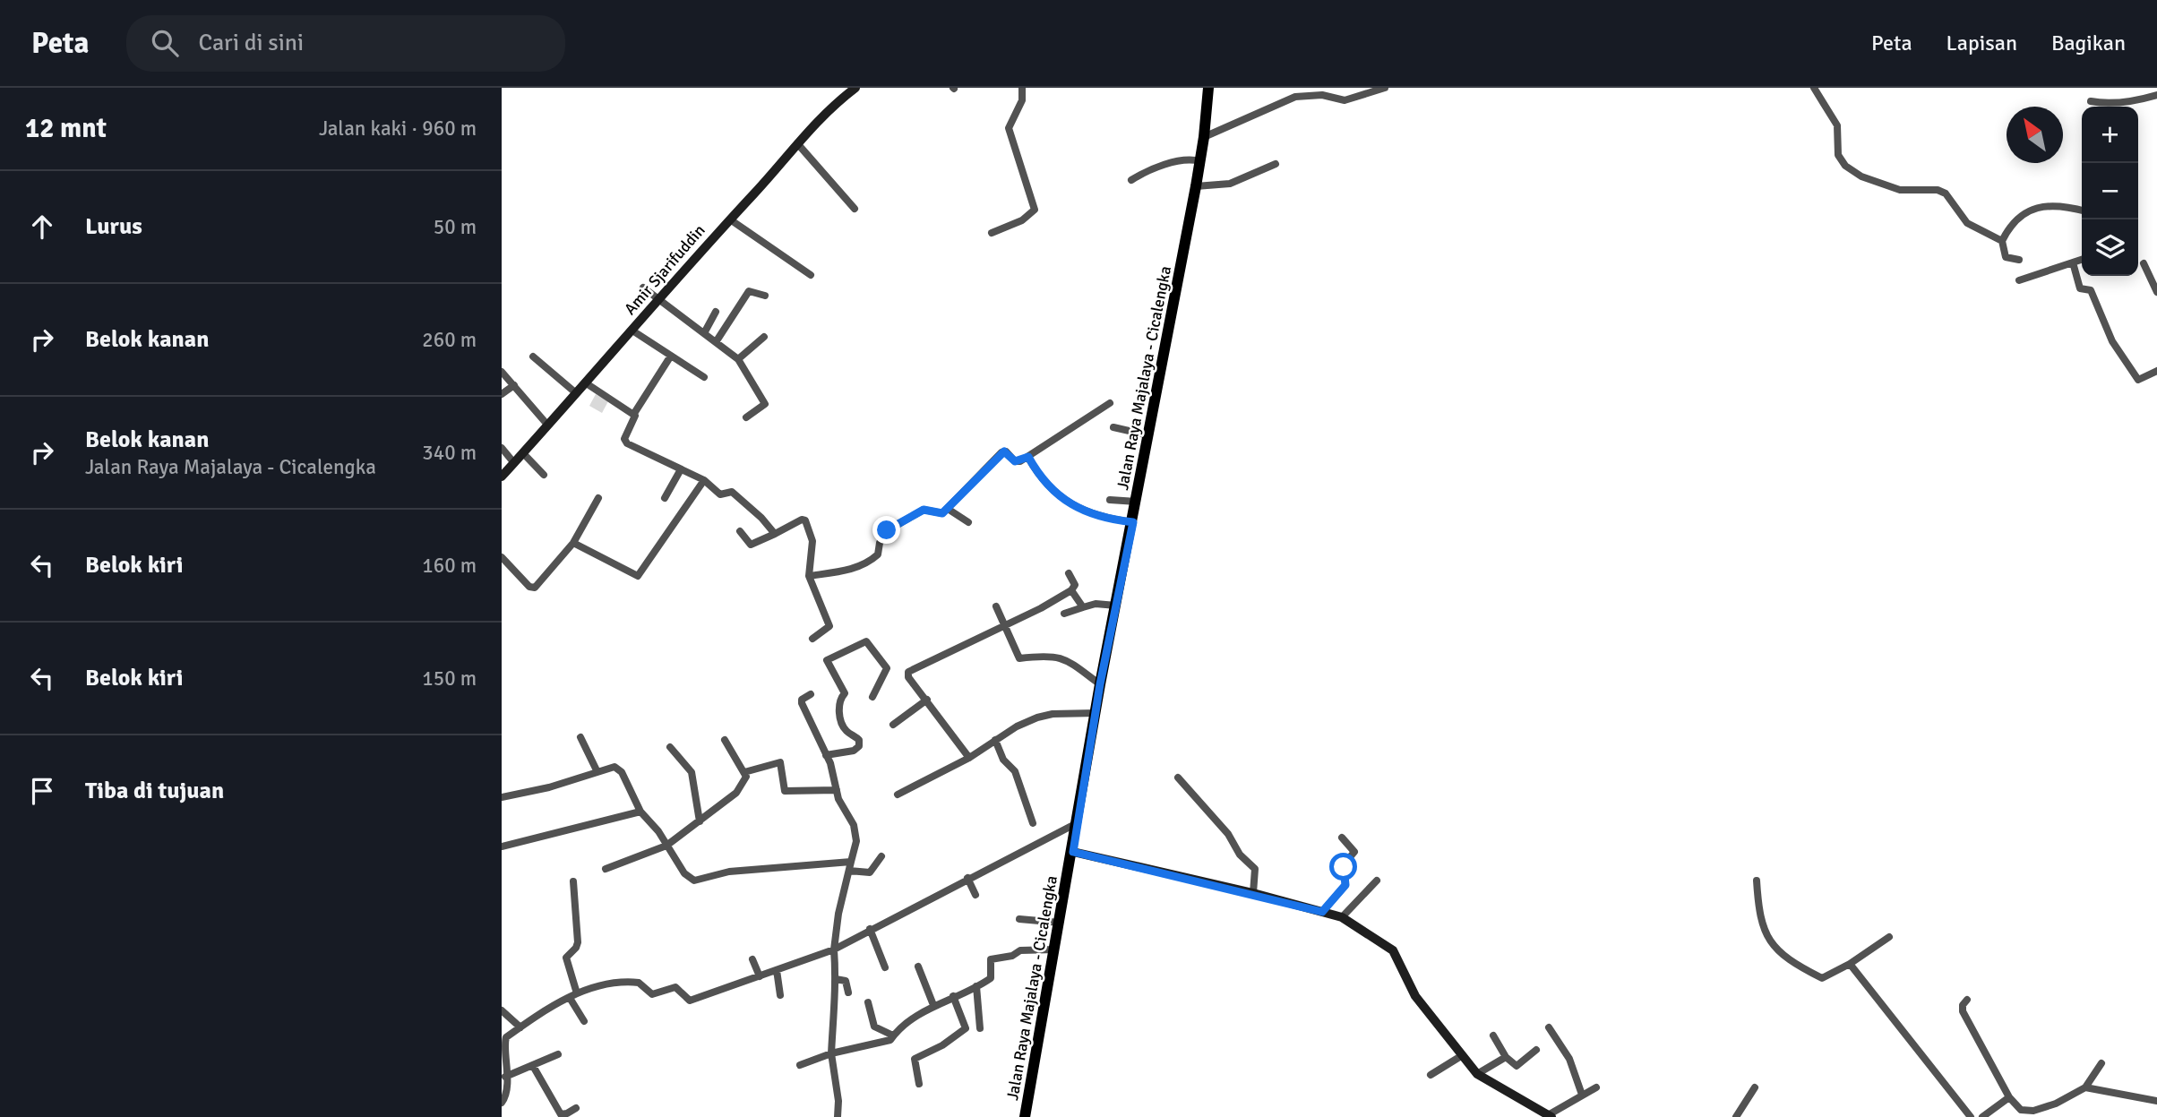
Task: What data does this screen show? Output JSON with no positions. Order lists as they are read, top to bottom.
{
  "streets": {
    "main road": ["Jalan Raya Majalaya - Cicalengka"],
    "street": ["Amir Sjarifuddin"]
  },
  "north": "top left",
  "page": {
    "header": "Peta",
    "search": "Cari di sini",
    "nav": ["Peta", "Lapisan", "Bagikan"],
    "heading": ["12 mnt", "Jalan kaki · 960 m"],
    "map_buttons": ["+", "−"],
    "list": [
      ["Lurus", "50 m"],
      ["Belok kanan", "260 m"],
      ["Belok kanan", "Jalan Raya Majalaya - Cicalengka", "340 m"],
      ["Belok kiri", "160 m"],
      ["Belok kiri", "150 m"],
      "Tiba di tujuan"
    ]
  }
}
